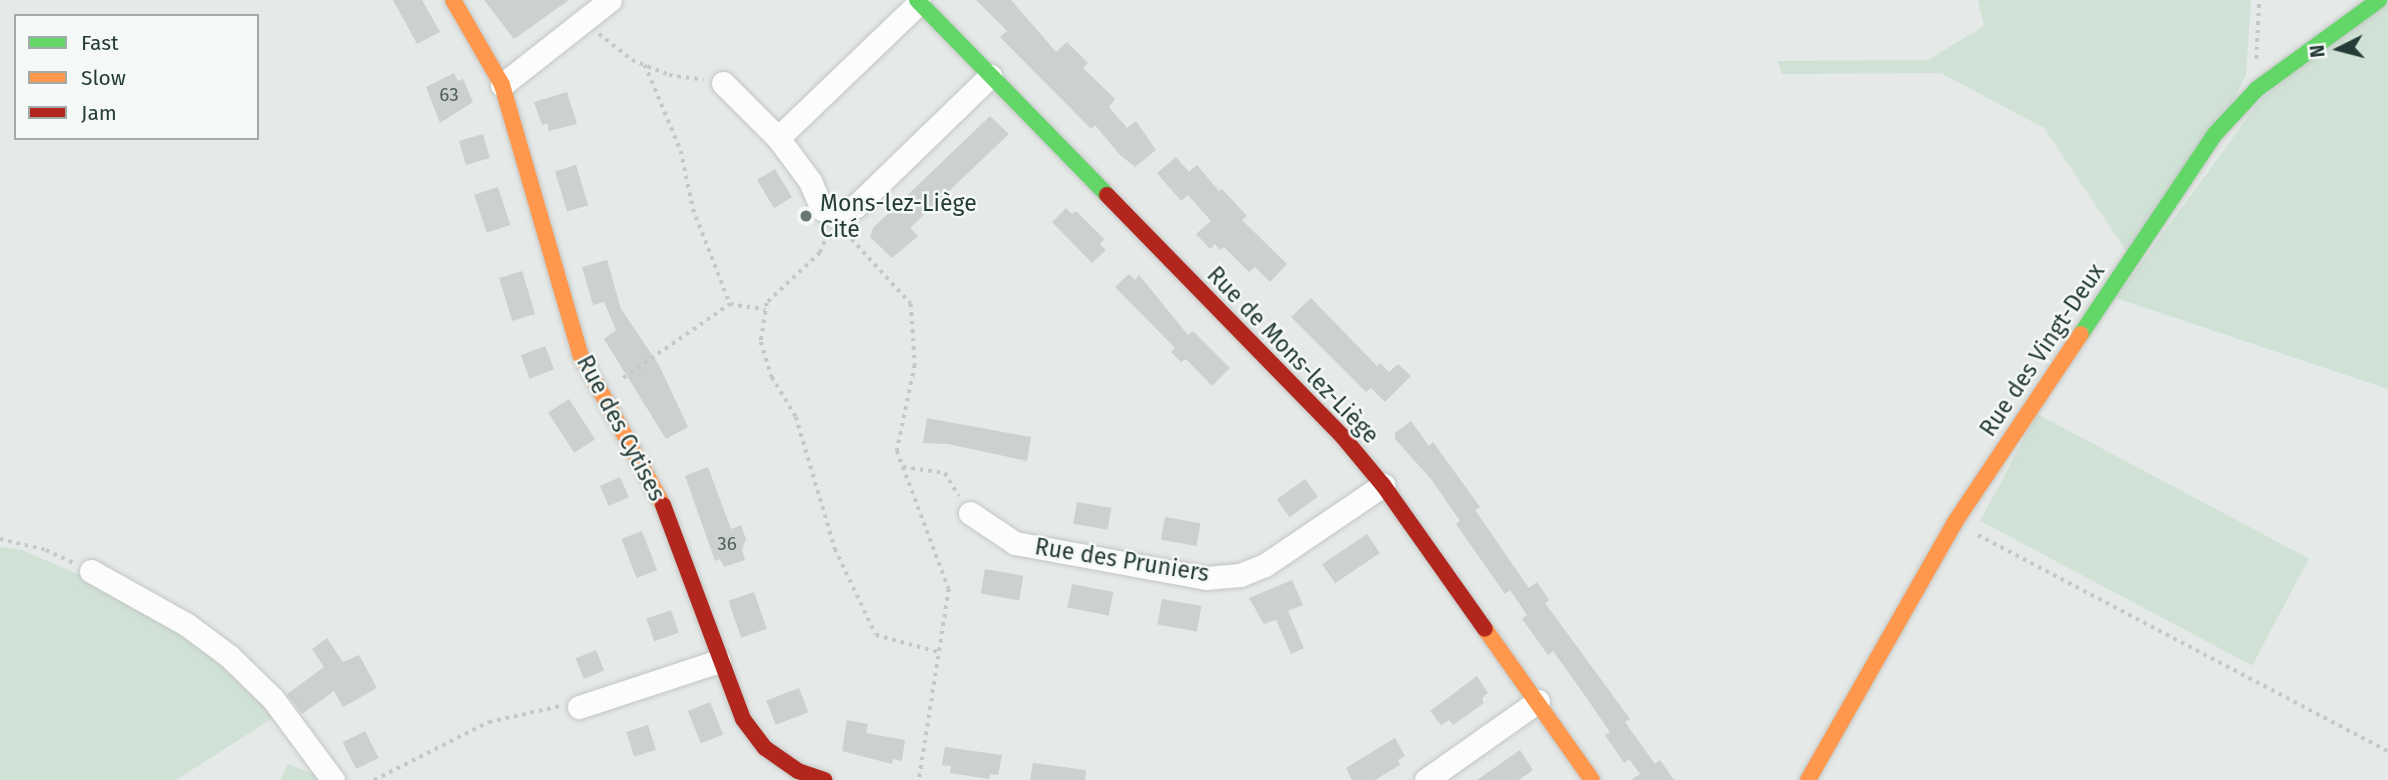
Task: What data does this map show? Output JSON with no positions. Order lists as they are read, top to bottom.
{
  "streets": {
    "street": [
      "Rue des Vingt-Deux",
      "Rue de Mons-lez-Liège",
      "Rue des Cytises",
      "Rue des Pruniers"
    ]
  },
  "crossings": [
    ["Rue de Mons-lez-Liège", "Rue des Pruniers"]
  ],
  "places": ["Mons-lez-Liège Cité"],
  "house_numbers": ["63", "36"],
  "legend": ["Fast", "Slow", "Jam"],
  "north": "left"
}
